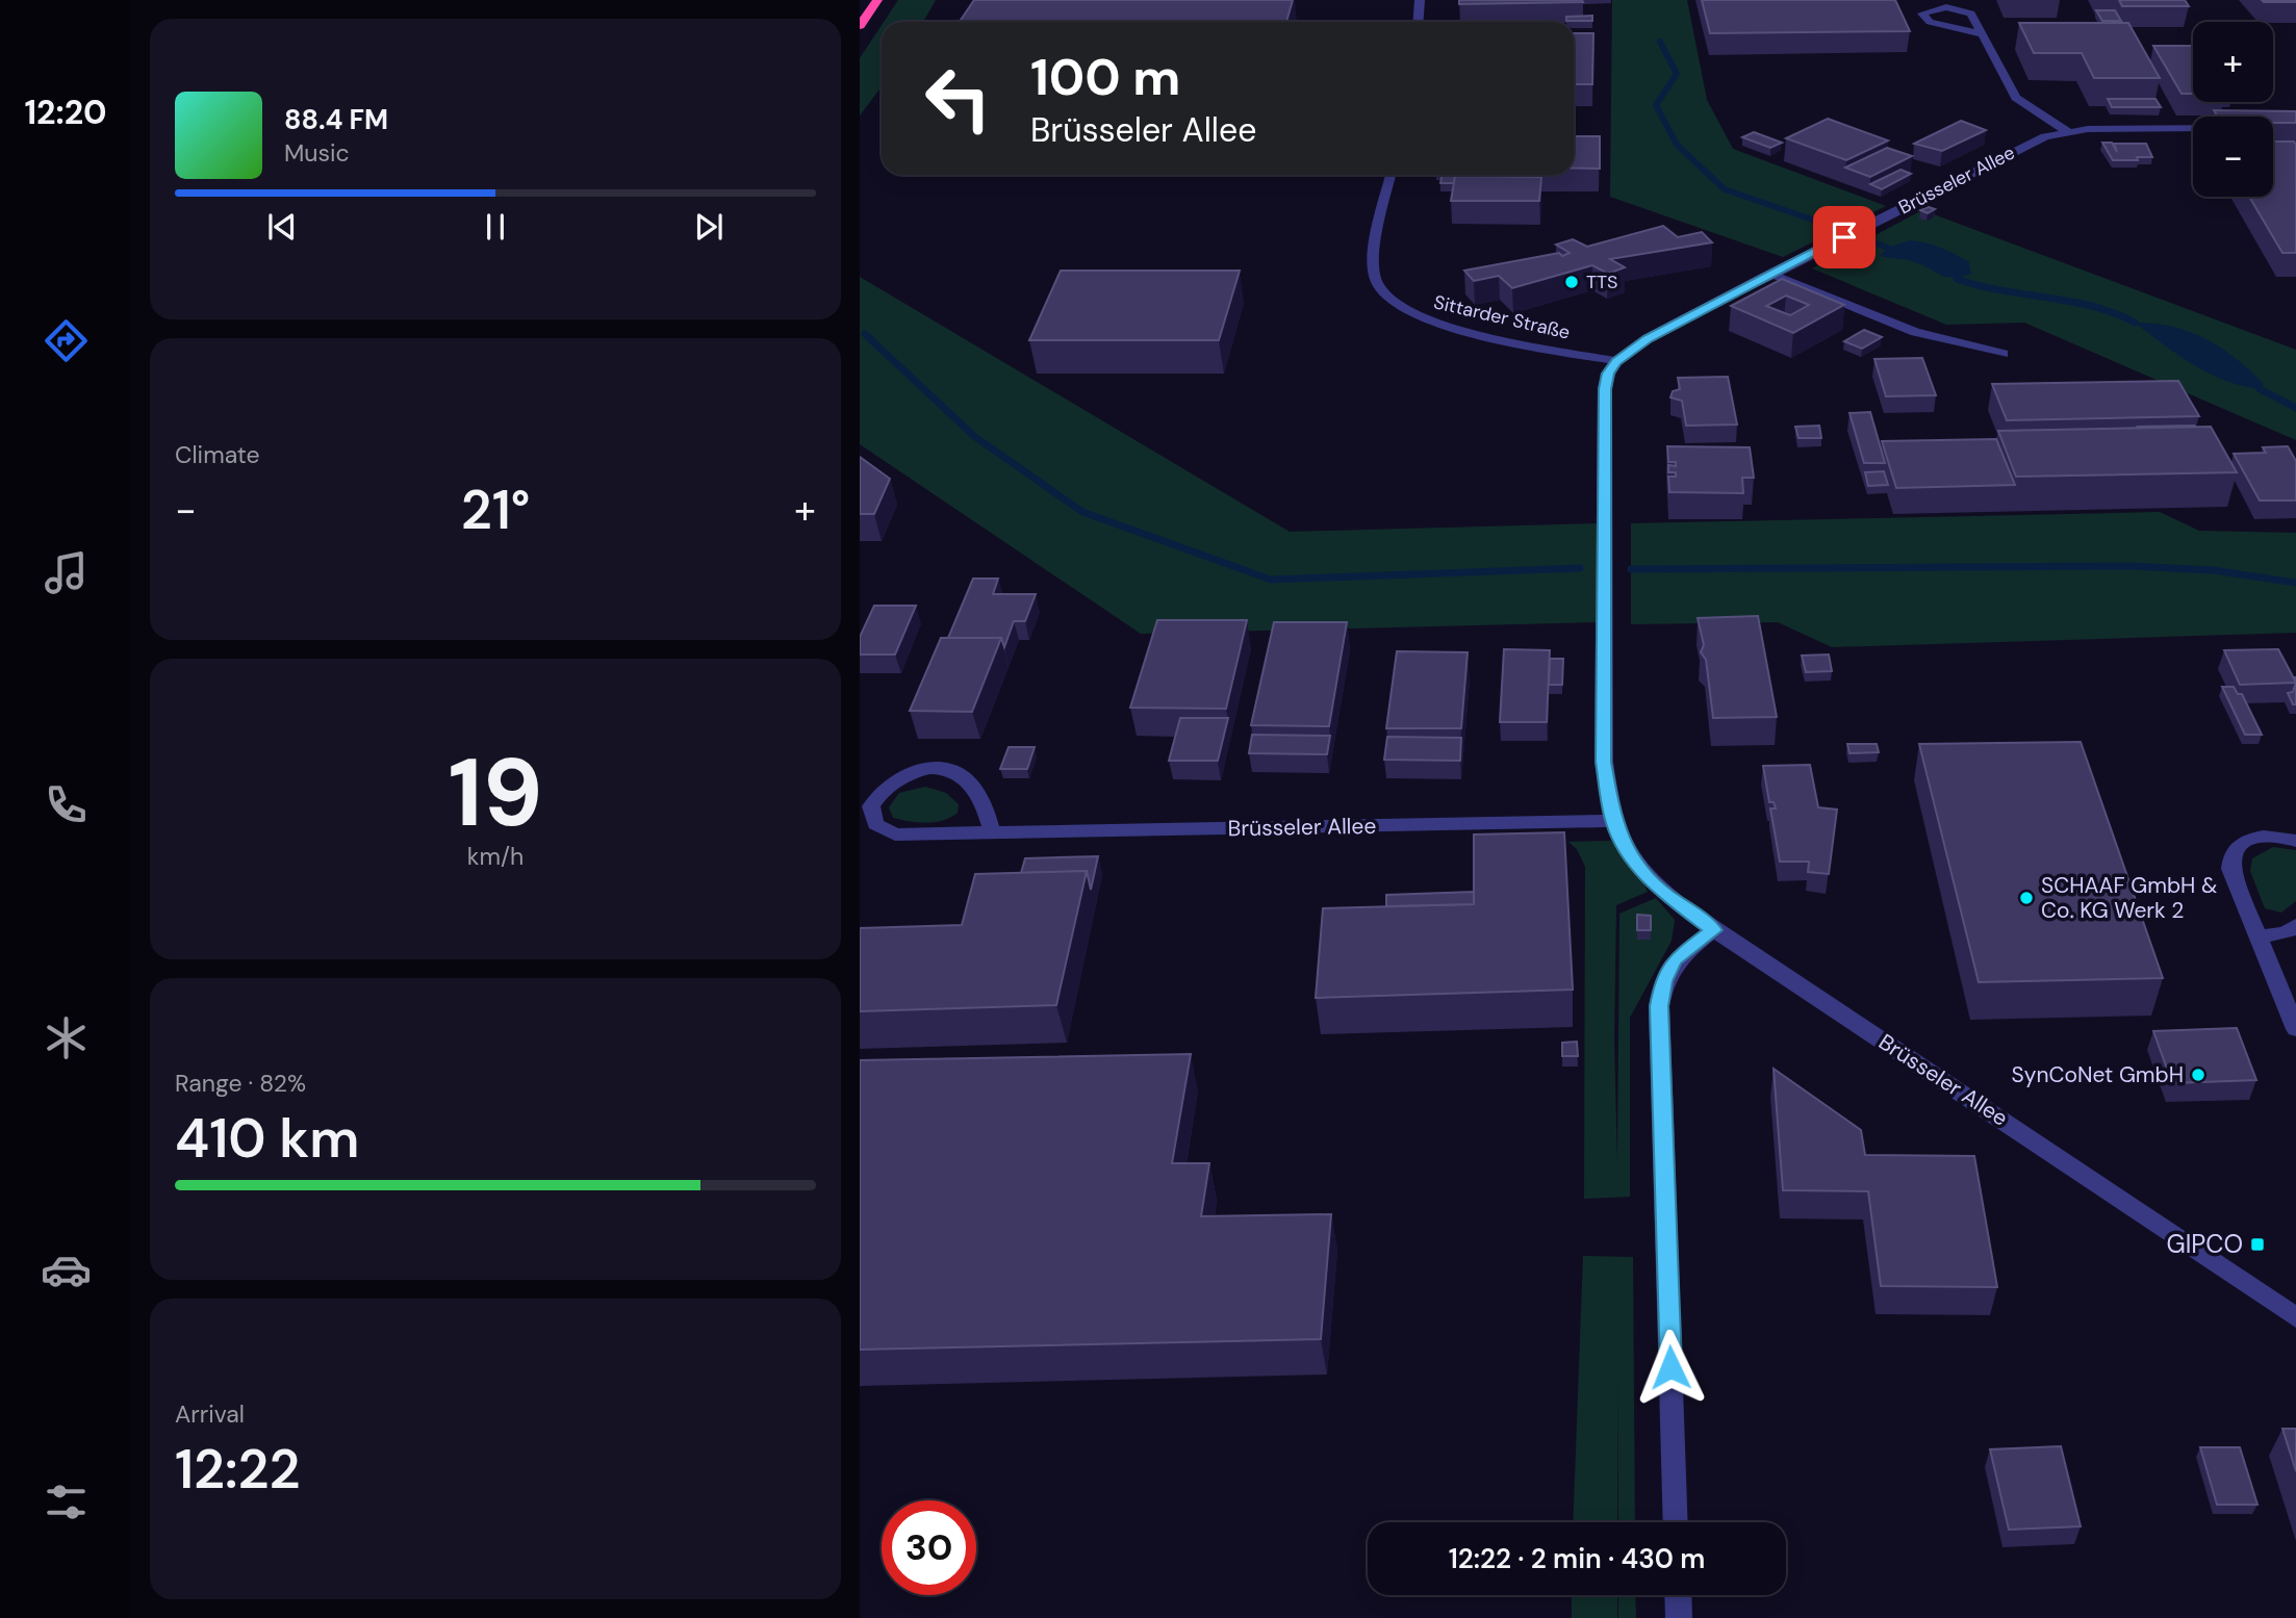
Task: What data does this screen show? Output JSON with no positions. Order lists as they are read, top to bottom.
{
  "streets": {
    "street": ["Brüsseler Allee", "Sittarder Straße"]
  },
  "crossings": [
    ["Brüsseler Allee", "Sittarder Straße"]
  ],
  "places": {
    "other": ["TTS", "SCHAAF GmbH & Co. KG Werk 2", "SynCoNet GmbH"],
    "transit": ["GIPCO"]
  },
  "page": {
    "tabs": "12:20",
    "map_buttons": ["+", "−"],
    "turn": ["100 m", "Brüsseler Allee"],
    "song": ["88.4 FM", "Music"],
    "tile": [
      "Climate",
      ["19", "km/h"],
      ["Range · 82%", "410 km"],
      ["Arrival", "12:22"]
    ],
    "heat": ["−", "21°", "+"],
    "limit": "30",
    "trip": "12:22 · 2 min · 430 m"
  }
}
